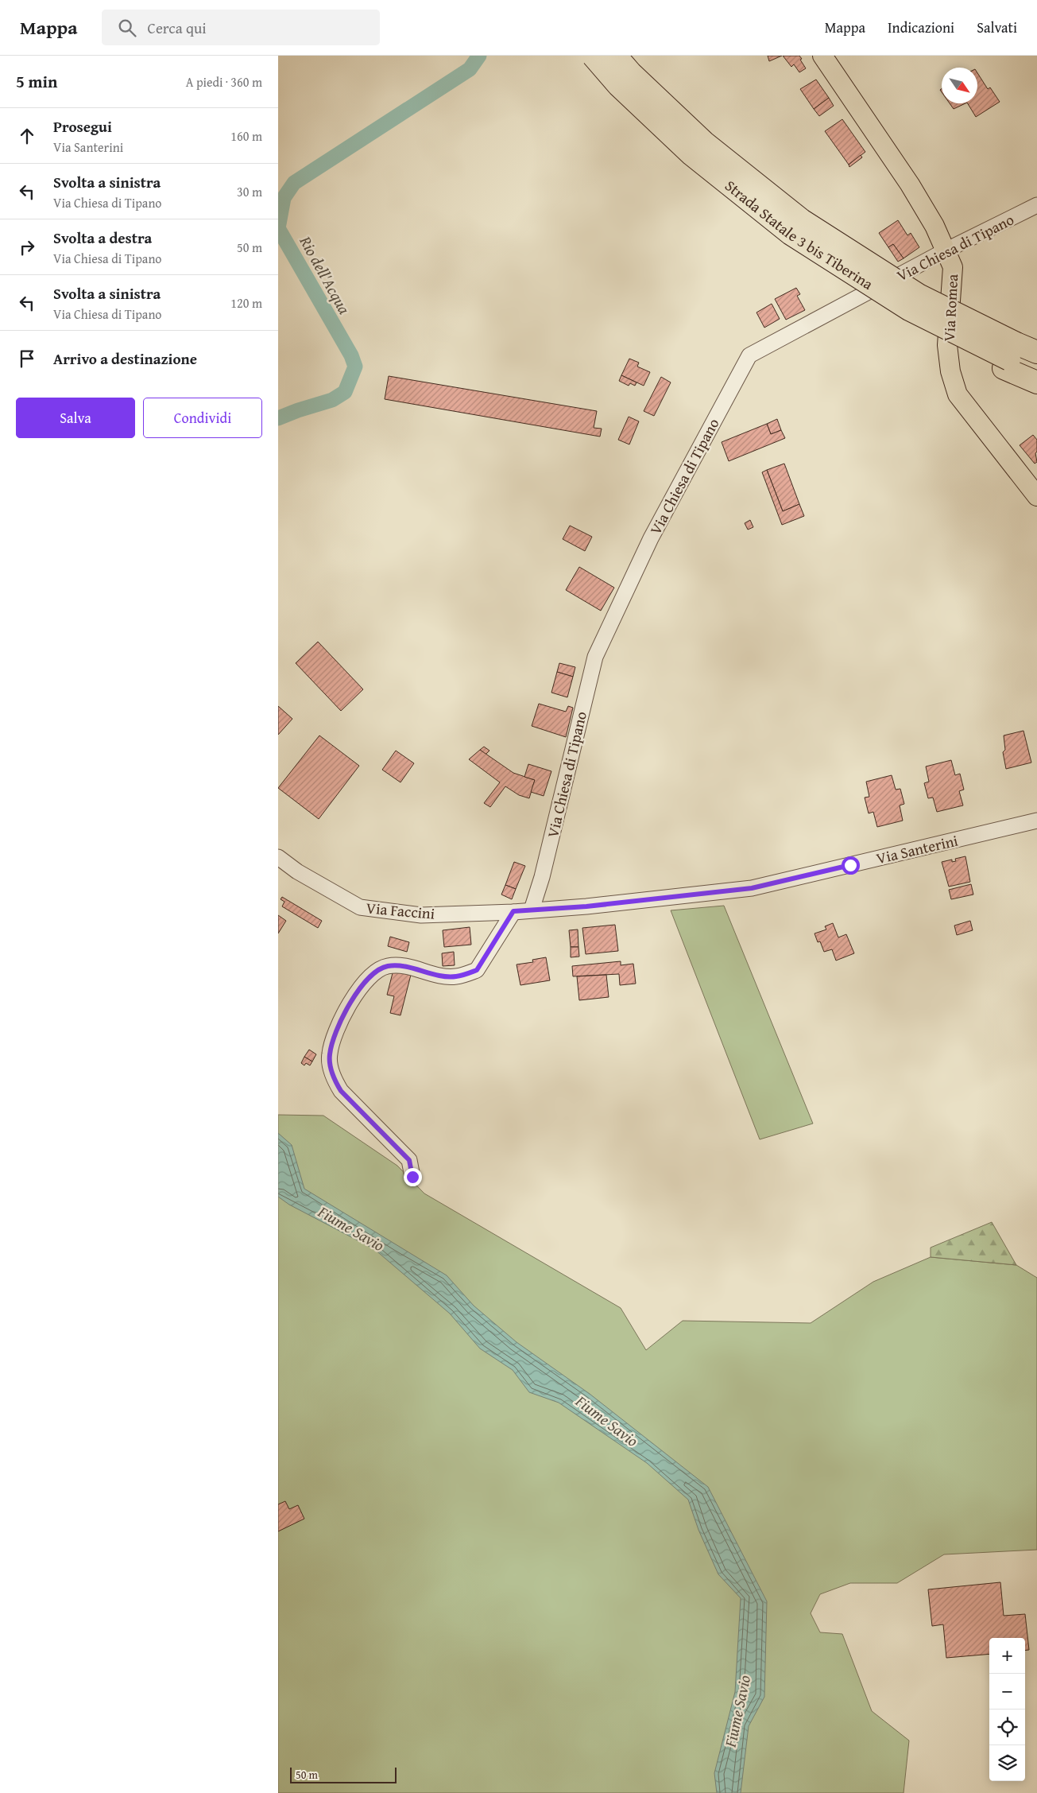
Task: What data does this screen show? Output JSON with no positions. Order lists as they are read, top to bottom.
{
  "streets": {
    "highway": ["Strada Statale 3 bis Tiberina"],
    "main road": ["Via Romea"],
    "street": ["Via Chiesa di Tipano", "Via Santerini", "Via Faccini"]
  },
  "crossings": [
    ["Via Chiesa di Tipano", "Via Romea"],
    ["Via Chiesa di Tipano", "Via Santerini"],
    ["Via Santerini", "Via Faccini"]
  ],
  "water": ["Rio dell'Acqua", "Fiume Savio"],
  "scale_bar": "50 m",
  "north": "bottom right",
  "page": {
    "header": "Mappa",
    "search": "Cerca qui",
    "nav": ["Mappa", "Indicazioni", "Salvati"],
    "heading": ["5 min", "A piedi · 360 m"],
    "list": [
      ["Prosegui", "Via Santerini", "160 m"],
      ["Svolta a sinistra", "Via Chiesa di Tipano", "30 m"],
      ["Svolta a destra", "Via Chiesa di Tipano", "50 m"],
      ["Svolta a sinistra", "Via Chiesa di Tipano", "120 m"],
      "Arrivo a destinazione"
    ],
    "buttons": ["Salva", "Condividi"],
    "map_buttons": ["+", "−"],
    "scale": "50 m"
  }
}
